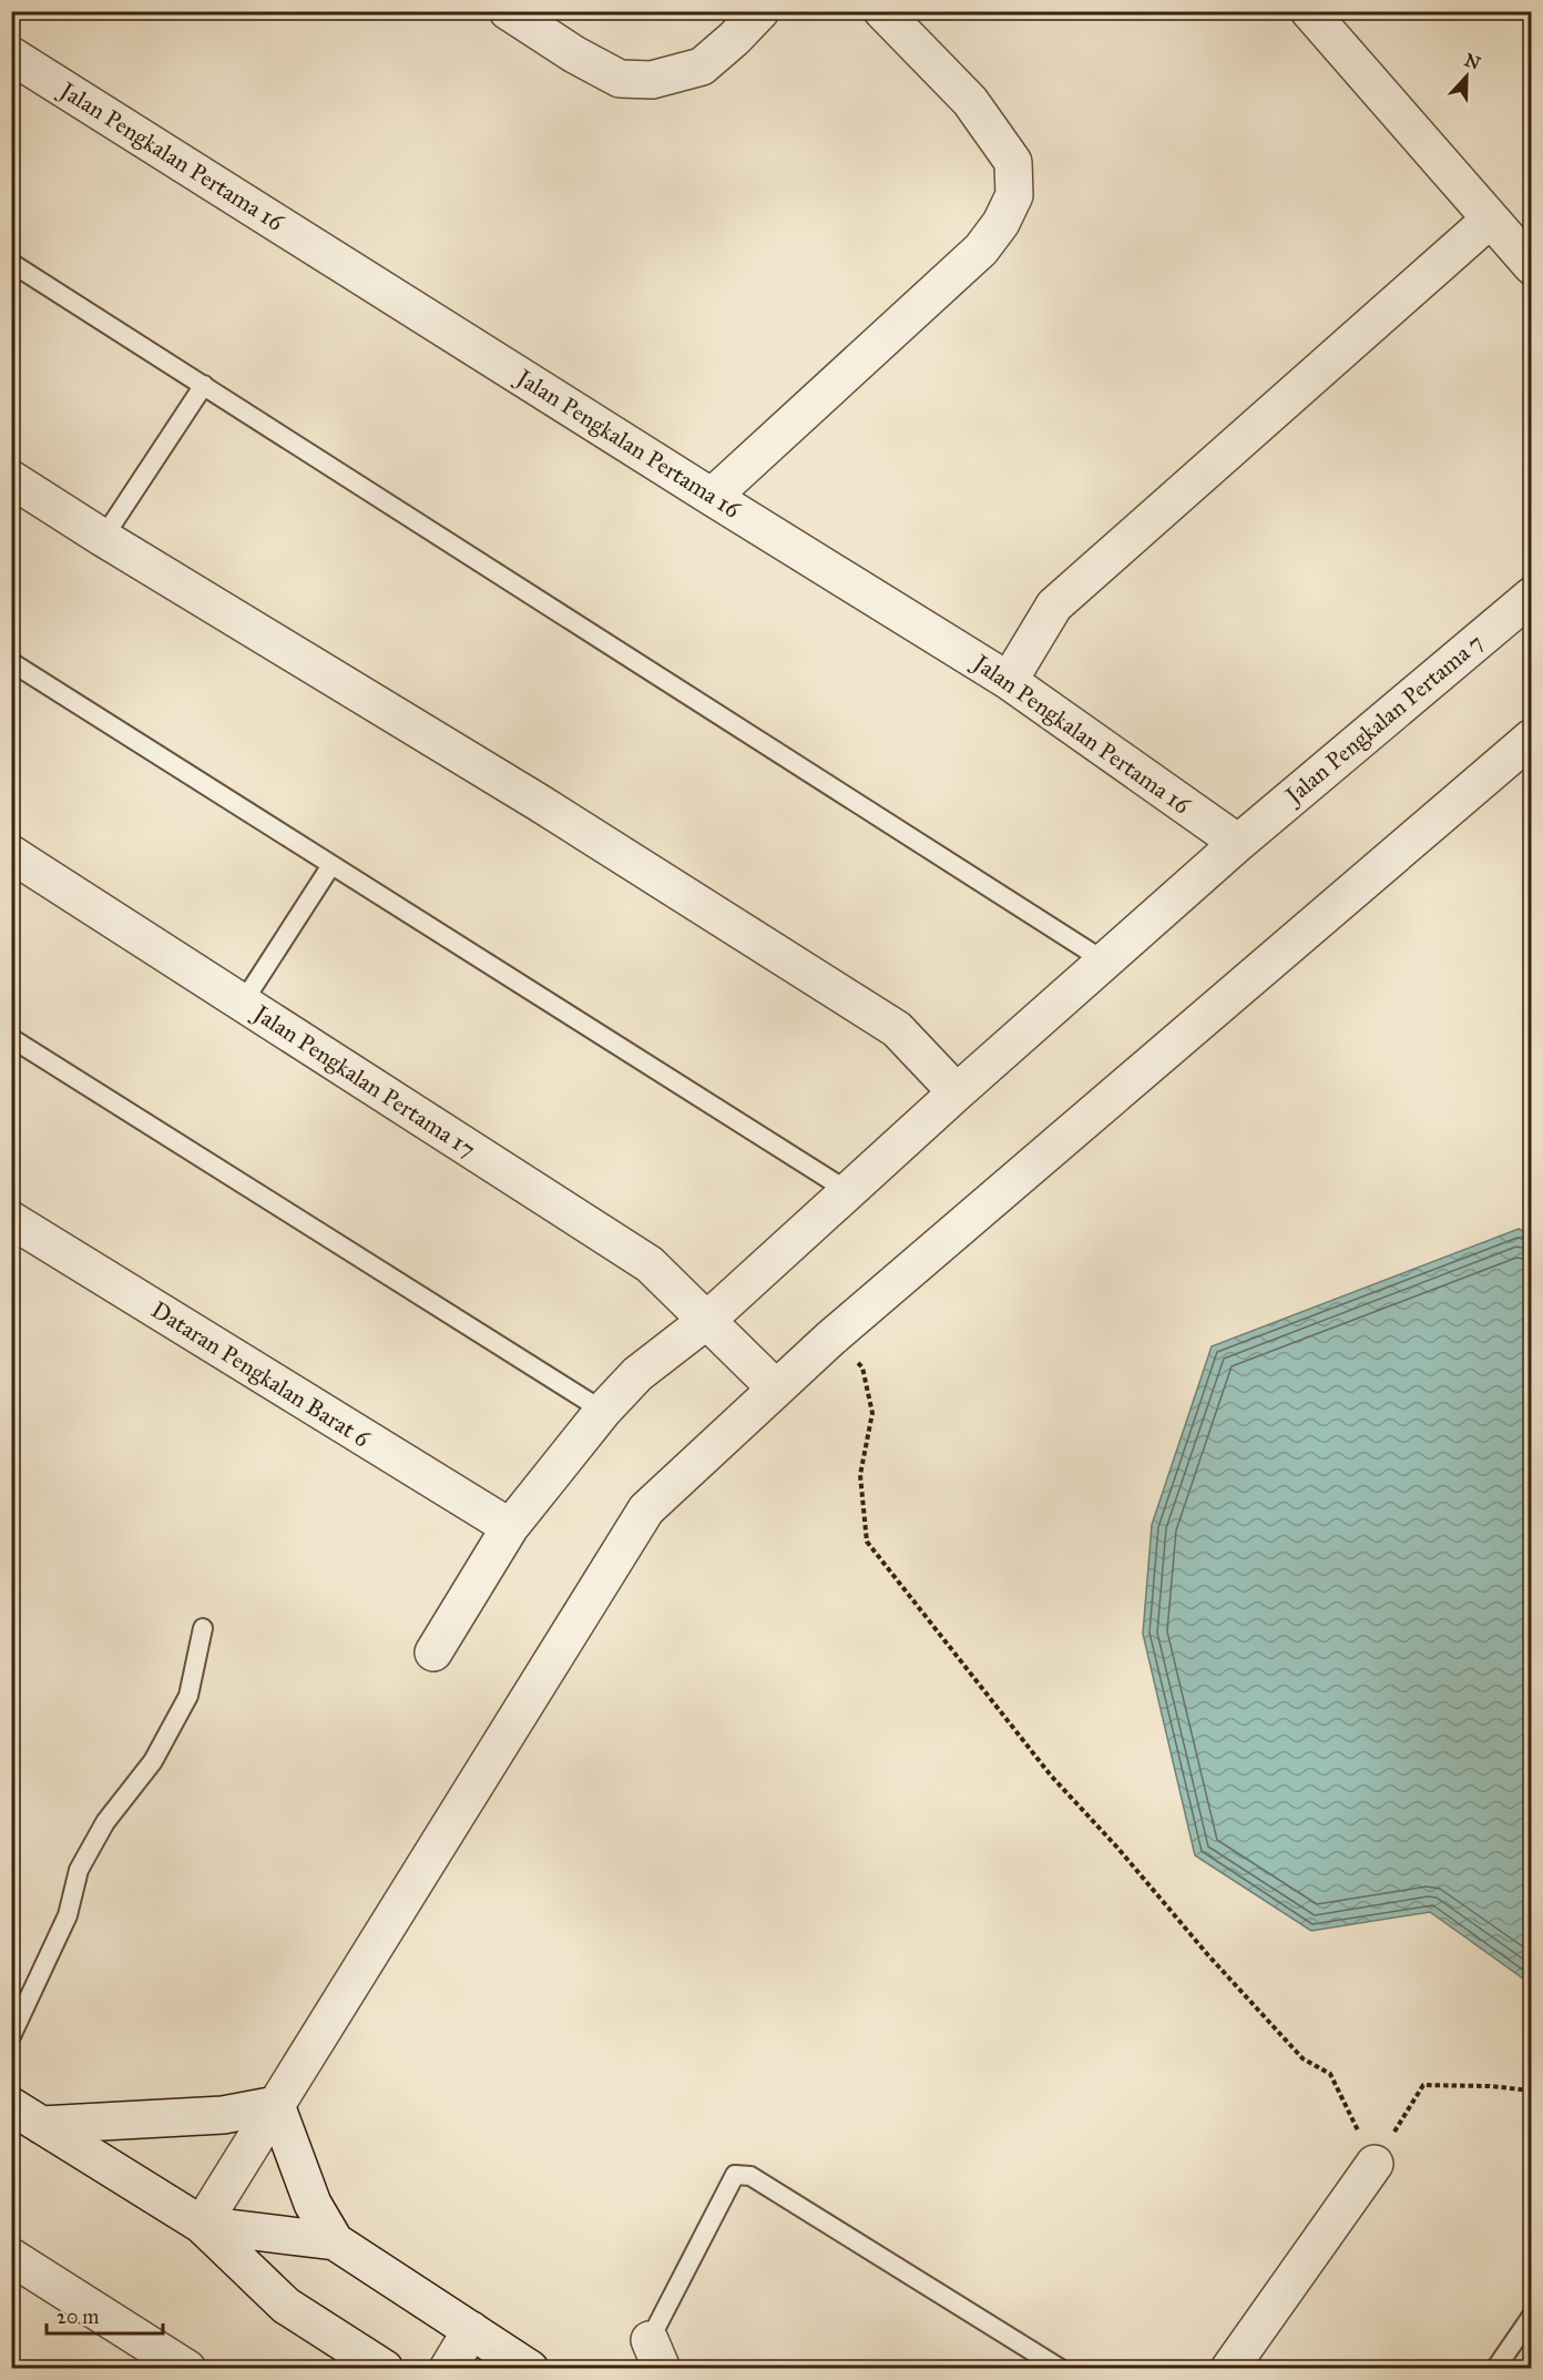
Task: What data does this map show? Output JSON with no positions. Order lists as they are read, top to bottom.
{
  "streets": {
    "street": [
      "Jalan Pengkalan Pertama 16",
      "Jalan Pengkalan Pertama 7",
      "Jalan Pengkalan Pertama 17",
      "Dataran Pengkalan Barat 6"
    ]
  },
  "crossings": [
    ["Jalan Pengkalan Pertama 16", "Jalan Pengkalan Pertama 7"],
    ["Jalan Pengkalan Pertama 7", "Jalan Pengkalan Pertama 17"],
    ["Jalan Pengkalan Pertama 7", "Dataran Pengkalan Barat 6"]
  ],
  "scale_bar": "20 m",
  "north": "top"
}
